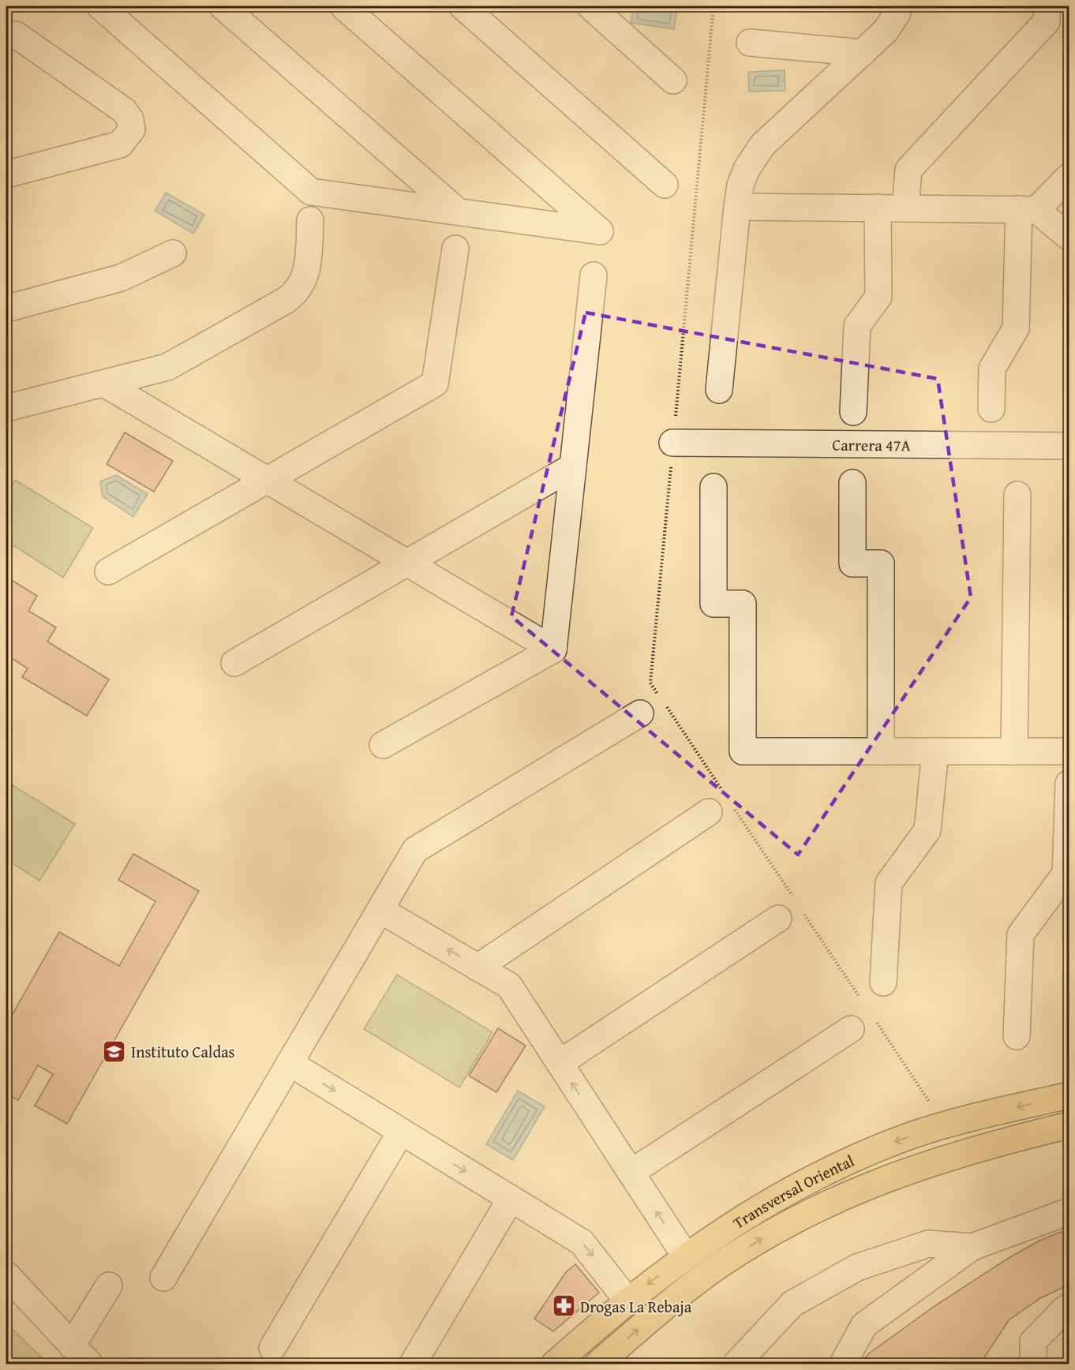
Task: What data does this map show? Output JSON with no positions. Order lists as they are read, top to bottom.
{
  "streets": {
    "main road": ["Transversal Oriental"],
    "street": ["Carrera 47A"]
  },
  "places": {
    "school or university": ["Instituto Caldas"],
    "pharmacy": ["Drogas La Rebaja"]
  }
}
